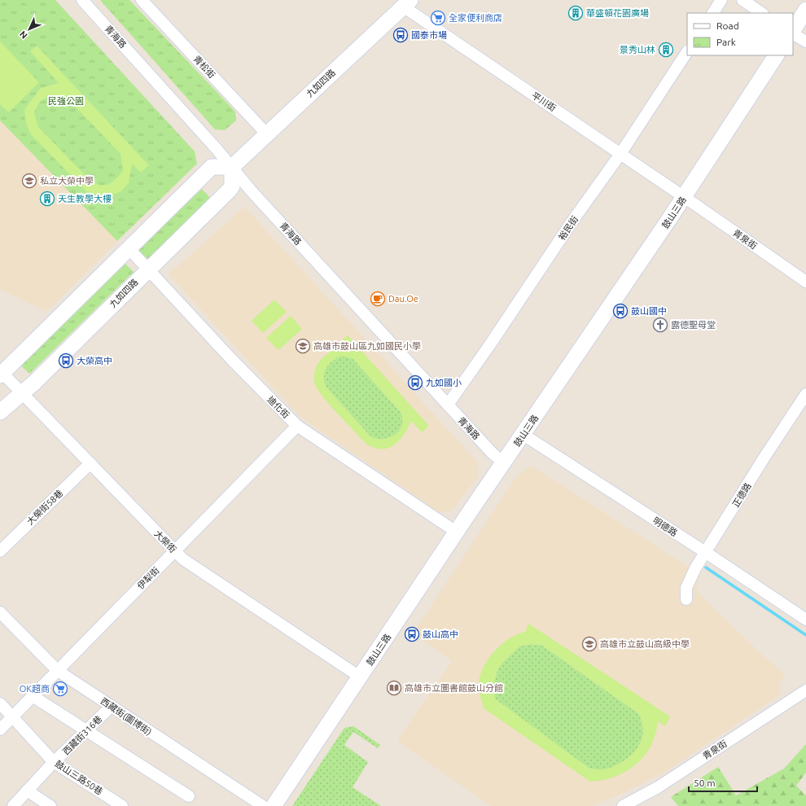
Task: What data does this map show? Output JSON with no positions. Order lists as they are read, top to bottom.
{
  "streets": {
    "street": [
      "青海路",
      "青松街",
      "九如四路",
      "平川街",
      "鼓山三路",
      "裕民街",
      "青泉街",
      "迪化街",
      "正德路",
      "大榮街58巷",
      "明德路",
      "大榮街",
      "伊犁街",
      "西藏街(圖博街)",
      "西藏街316巷",
      "鼓山三路50巷"
    ]
  },
  "crossings": [
    ["青海路", "九如四路"],
    ["青海路", "鼓山三路"],
    ["青海路", "裕民街"],
    ["青松街", "九如四路"],
    ["九如四路", "平川街"],
    ["九如四路", "迪化街"],
    ["九如四路", "大榮街"],
    ["平川街", "鼓山三路"],
    ["平川街", "裕民街"],
    ["平川街", "青泉街"],
    ["鼓山三路", "青泉街"],
    ["鼓山三路", "迪化街"],
    ["鼓山三路", "明德路"],
    ["鼓山三路", "大榮街"],
    ["迪化街", "伊犁街"],
    ["正德路", "明德路"],
    ["大榮街58巷", "大榮街"],
    ["大榮街", "伊犁街"],
    ["伊犁街", "西藏街(圖博街)"],
    ["伊犁街", "鼓山三路50巷"],
    ["西藏街(圖博街)", "西藏街316巷"],
    ["西藏街316巷", "鼓山三路50巷"]
  ],
  "parks": ["民強公園"],
  "places": {
    "building": ["華盛頓花園廣場", "景秀山林", "天生教學大樓"],
    "supermarket": ["全家便利商店", "OK超商"],
    "bus stop": [
      "國泰市場",
      "鼓山國中",
      "大榮高中",
      "九如國小",
      "鼓山高中"
    ],
    "school or university": ["私立大榮中學", "高雄市鼓山區九如國民小學", "高雄市立鼓山高級中學"],
    "cafe": ["Dau.Oe"],
    "church": ["露德聖母堂"],
    "library": ["高雄市立圖書館鼓山分館"]
  },
  "legend": ["Road", "Park"],
  "scale_bar": "50 m",
  "north": "bottom left"
}
